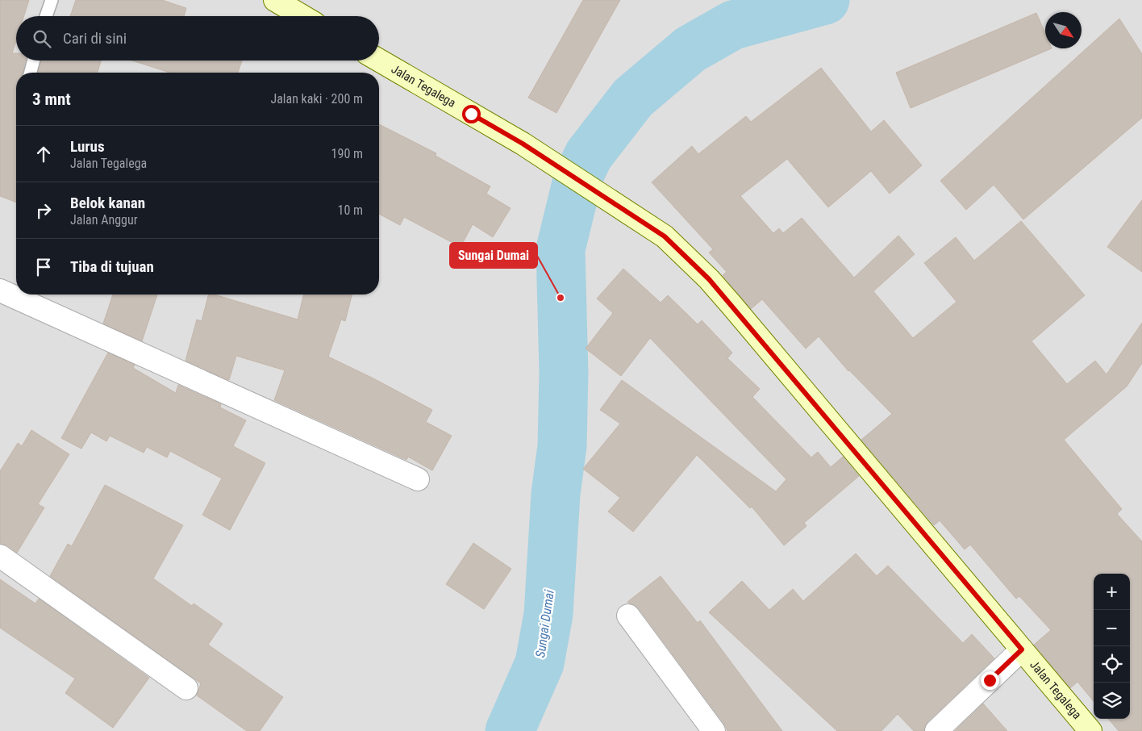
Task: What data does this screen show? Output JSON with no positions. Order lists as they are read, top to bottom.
{
  "streets": {
    "street": ["Jalan Tegalega"]
  },
  "water": ["Sungai Dumai"],
  "places": ["Sungai Dumai"],
  "north": "bottom right",
  "page": {
    "search": "Cari di sini",
    "heading": ["3 mnt", "Jalan kaki · 200 m"],
    "list": [
      ["Lurus", "Jalan Tegalega", "190 m"],
      ["Belok kanan", "Jalan Anggur", "10 m"],
      "Tiba di tujuan"
    ],
    "map_buttons": ["+", "−"]
  }
}
